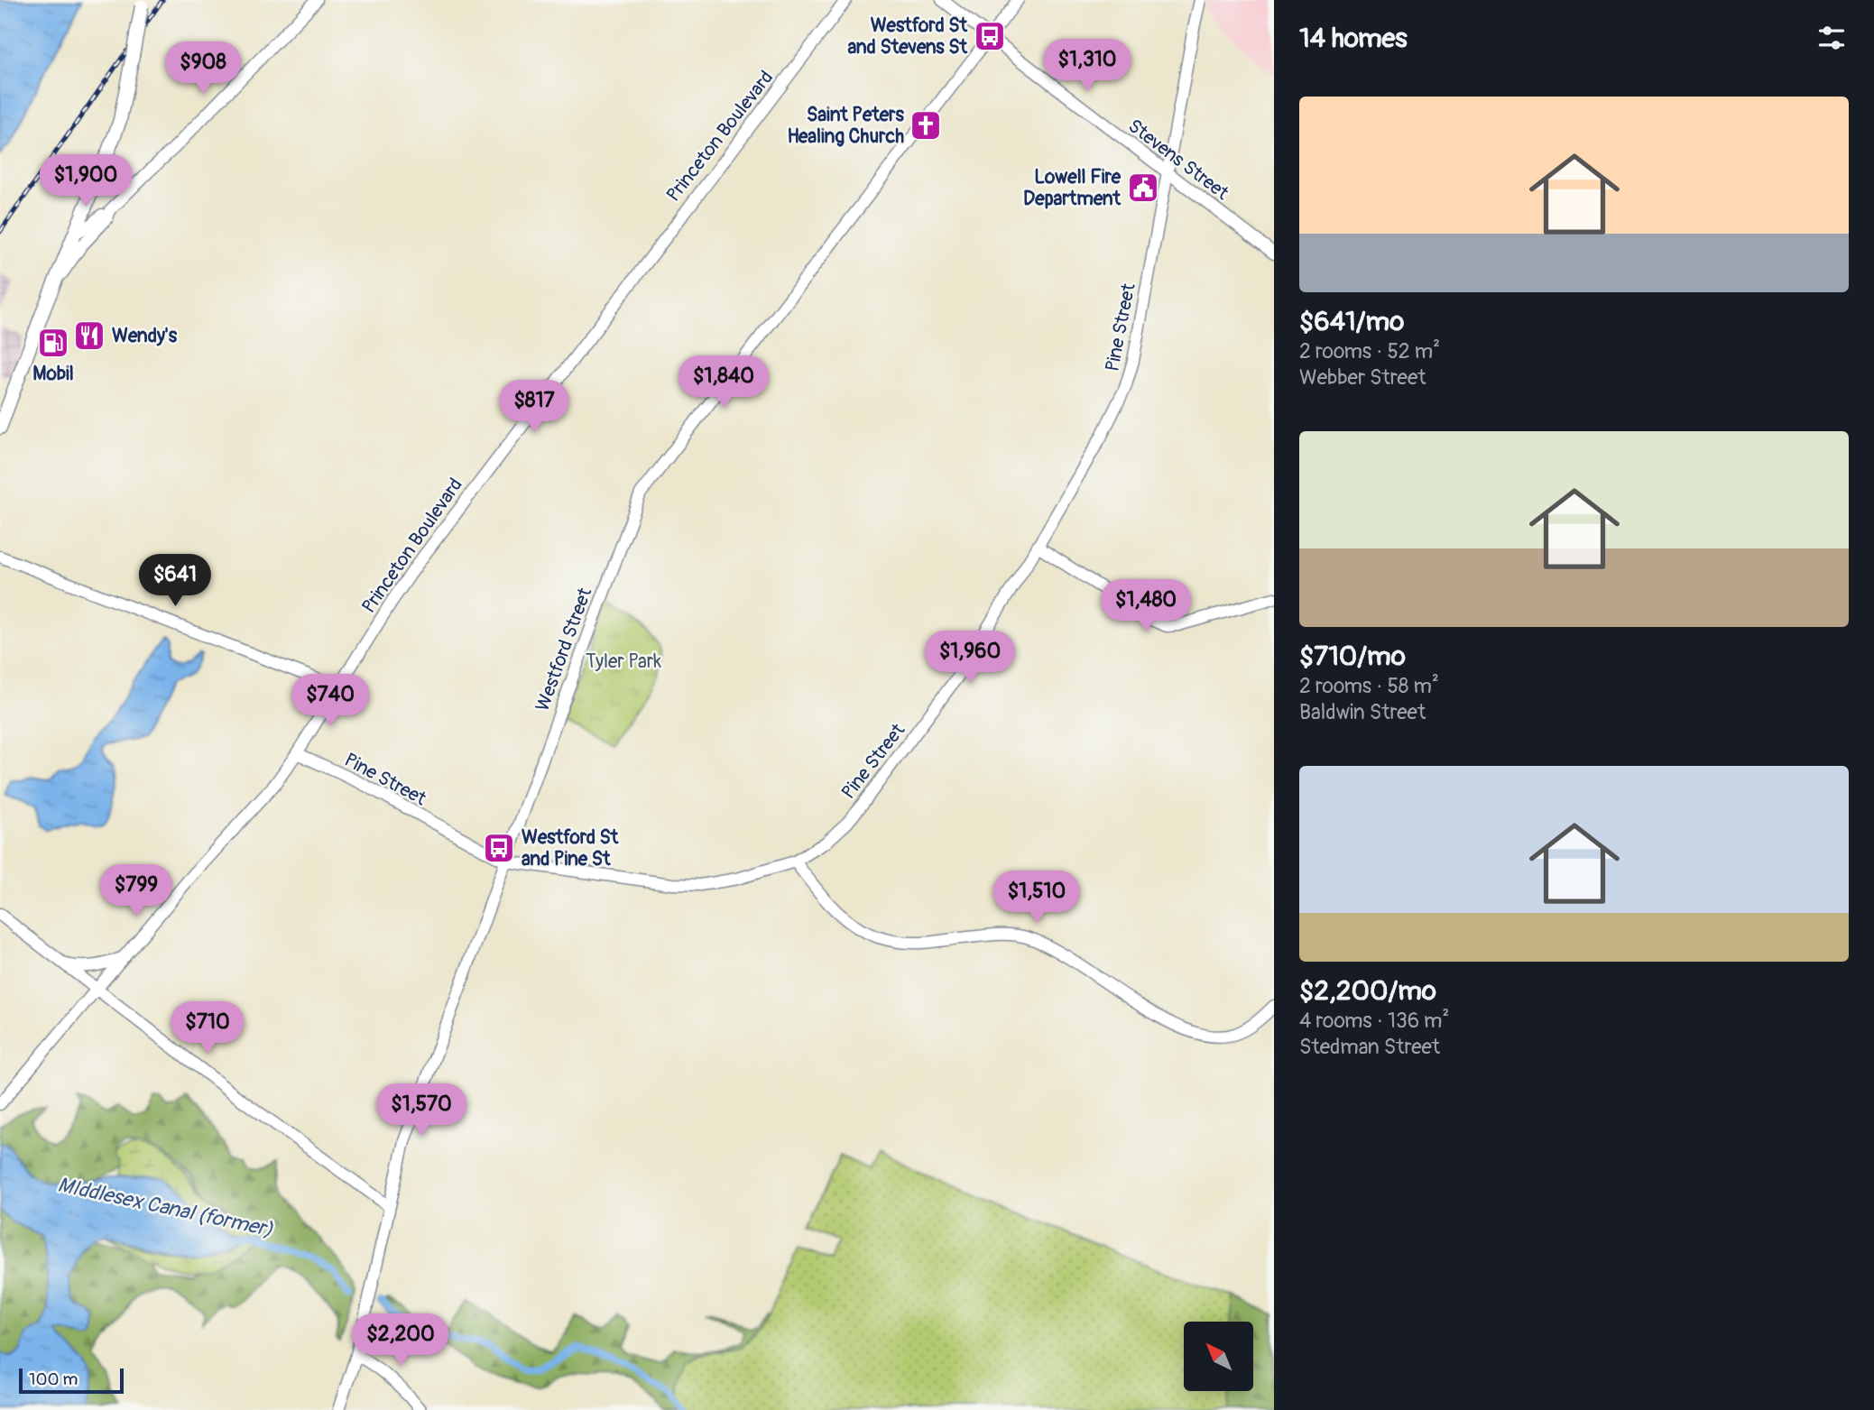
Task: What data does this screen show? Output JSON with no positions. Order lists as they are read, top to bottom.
{
  "streets": {
    "street": [
      "Princeton Boulevard",
      "Stevens Street",
      "Pine Street",
      "Westford Street"
    ]
  },
  "crossings": [
    ["Princeton Boulevard", "Pine Street"],
    ["Stevens Street", "Pine Street"],
    ["Stevens Street", "Westford Street"],
    ["Pine Street", "Westford Street"]
  ],
  "water": ["MIddlesex Canal (former)"],
  "parks": ["Tyler Park"],
  "places": {
    "bus stop": ["Westford St and Stevens St", "Westford St and Pine St"],
    "church": ["Saint Peters Healing Church"],
    "public building": ["Lowell Fire Department"],
    "restaurant": ["Wendy's"],
    "fuel station": ["Mobil"]
  },
  "scale_bar": "100 m",
  "north": "top left",
  "page": {
    "heading": "14 homes",
    "price": [
      "$1,310",
      "$908",
      "$1,900",
      "$1,840",
      "$817",
      "$641",
      "$1,480",
      "$1,960",
      "$740",
      "$799",
      "$1,510",
      "$710",
      "$1,570",
      "$2,200"
    ],
    "list": [
      {
        "name": "$641/mo",
        "note": "2 rooms · 52 m² · Webber Street"
      },
      {
        "name": "$710/mo",
        "note": "2 rooms · 58 m² · Baldwin Street"
      },
      {
        "name": "$2,200/mo",
        "note": "4 rooms · 136 m² · Stedman Street"
      }
    ],
    "scale": "100 m"
  }
}
